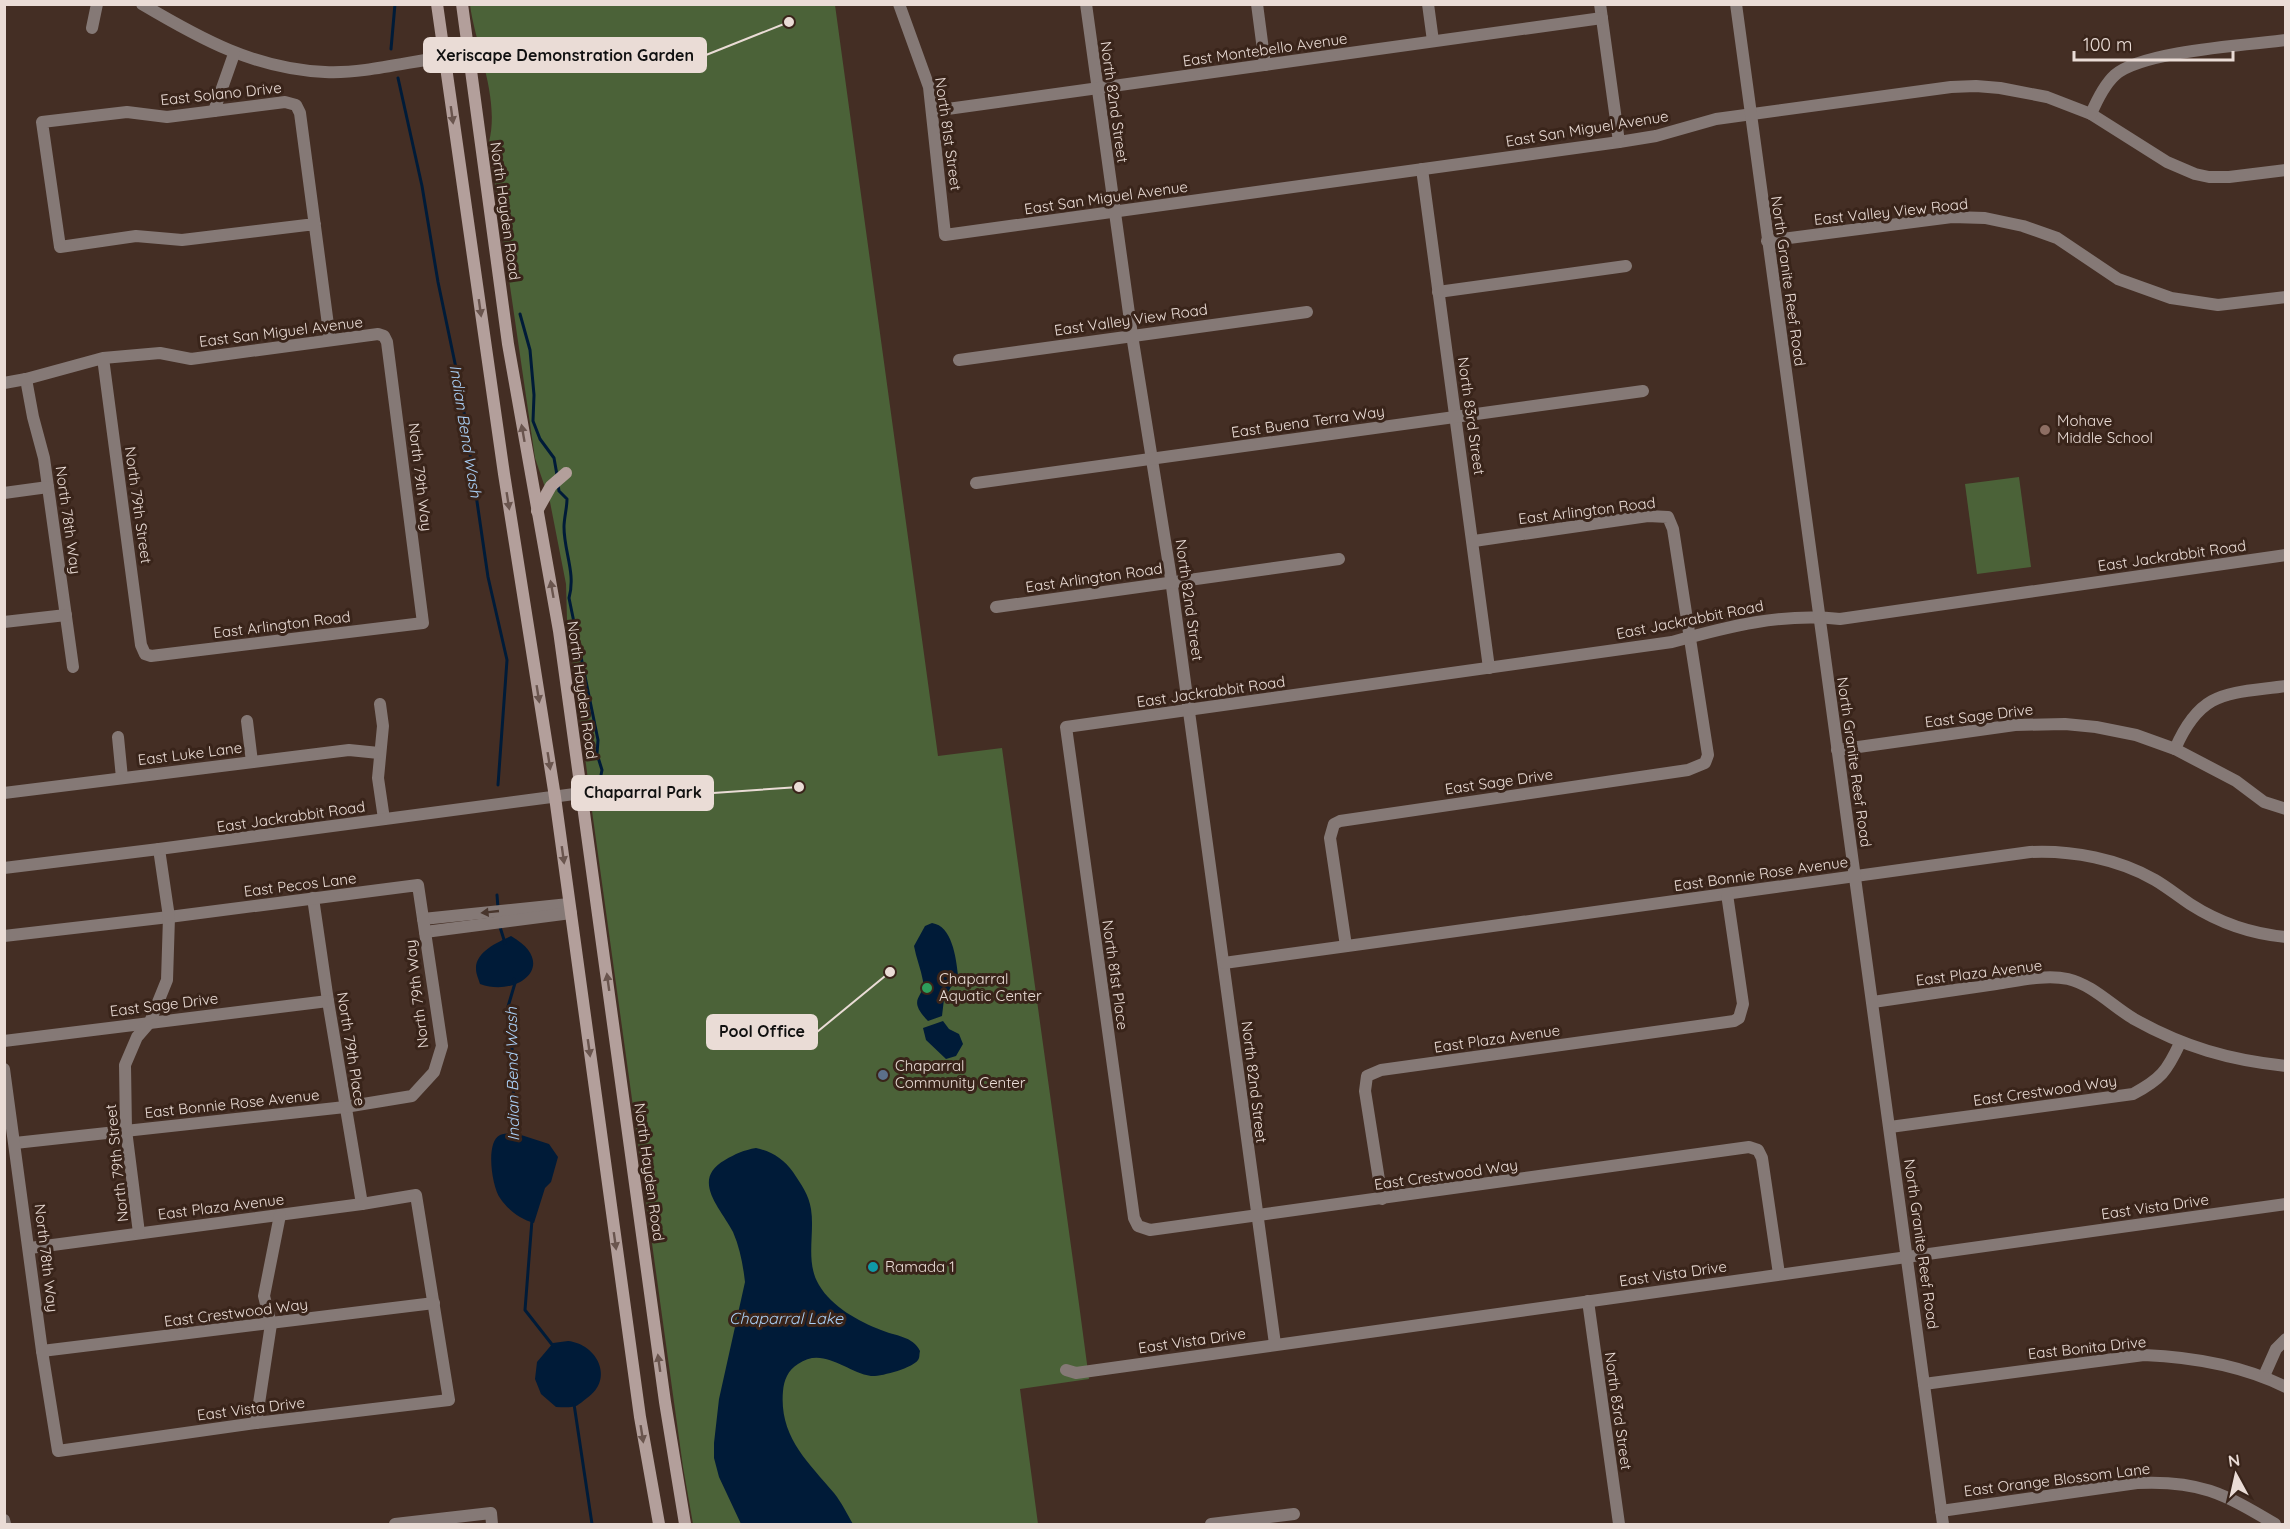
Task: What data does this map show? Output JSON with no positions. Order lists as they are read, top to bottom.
{
  "streets": {
    "main road": ["North Hayden Road"],
    "street": [
      "East Montebello Avenue",
      "East Solano Drive",
      "North 82nd Street",
      "East San Miguel Avenue",
      "North 81st Street",
      "East Valley View Road",
      "North Granite Reef Road",
      "North 83rd Street",
      "East Buena Terra Way",
      "North 79th Way",
      "North 79th Street",
      "East Arlington Road",
      "North 78th Way",
      "East Jackrabbit Road",
      "East Sage Drive",
      "East Luke Lane",
      "East Bonnie Rose Avenue",
      "East Pecos Lane",
      "East Plaza Avenue",
      "North 81st Place",
      "North 79th Place",
      "East Crestwood Way",
      "East Vista Drive",
      "East Bonita Drive",
      "East Orange Blossom Lane"
    ]
  },
  "crossings": [
    ["East Montebello Avenue", "North 82nd Street"],
    ["East Montebello Avenue", "North 81st Street"],
    ["North 82nd Street", "East San Miguel Avenue"],
    ["North 82nd Street", "East Valley View Road"],
    ["North 82nd Street", "East Buena Terra Way"],
    ["North 82nd Street", "East Arlington Road"],
    ["North 82nd Street", "East Jackrabbit Road"],
    ["North 82nd Street", "East Bonnie Rose Avenue"],
    ["North 82nd Street", "East Crestwood Way"],
    ["North 82nd Street", "East Vista Drive"],
    ["East San Miguel Avenue", "North 81st Street"],
    ["East San Miguel Avenue", "North Granite Reef Road"],
    ["East San Miguel Avenue", "North 83rd Street"],
    ["East San Miguel Avenue", "North 79th Way"],
    ["East San Miguel Avenue", "North 79th Street"],
    ["East San Miguel Avenue", "North 78th Way"],
    ["North Hayden Road", "East Jackrabbit Road"],
    ["East Valley View Road", "North Granite Reef Road"],
    ["North Granite Reef Road", "East Jackrabbit Road"],
    ["North Granite Reef Road", "East Sage Drive"],
    ["North Granite Reef Road", "East Bonnie Rose Avenue"],
    ["North Granite Reef Road", "East Plaza Avenue"],
    ["North Granite Reef Road", "East Crestwood Way"],
    ["North Granite Reef Road", "East Vista Drive"],
    ["North Granite Reef Road", "East Bonita Drive"],
    ["North Granite Reef Road", "East Orange Blossom Lane"],
    ["North 83rd Street", "East Buena Terra Way"],
    ["North 83rd Street", "East Arlington Road"],
    ["North 83rd Street", "East Jackrabbit Road"],
    ["North 83rd Street", "East Vista Drive"],
    ["North 79th Way", "East Arlington Road"],
    ["North 79th Way", "East Bonnie Rose Avenue"],
    ["North 79th Way", "East Pecos Lane"],
    ["North 79th Way", "North 79th Place"],
    ["North 79th Street", "East Arlington Road"],
    ["North 79th Street", "East Jackrabbit Road"],
    ["North 79th Street", "East Sage Drive"],
    ["North 79th Street", "East Bonnie Rose Avenue"],
    ["North 79th Street", "East Pecos Lane"],
    ["North 79th Street", "East Plaza Avenue"],
    ["East Arlington Road", "East Jackrabbit Road"],
    ["East Arlington Road", "East Sage Drive"],
    ["North 78th Way", "East Bonnie Rose Avenue"],
    ["North 78th Way", "East Plaza Avenue"],
    ["North 78th Way", "East Crestwood Way"],
    ["North 78th Way", "East Vista Drive"],
    ["East Jackrabbit Road", "East Sage Drive"],
    ["East Jackrabbit Road", "North 81st Place"],
    ["East Sage Drive", "East Bonnie Rose Avenue"],
    ["East Sage Drive", "North 79th Place"],
    ["East Bonnie Rose Avenue", "East Plaza Avenue"],
    ["East Bonnie Rose Avenue", "North 79th Place"],
    ["East Pecos Lane", "North 79th Place"],
    ["East Plaza Avenue", "North 79th Place"],
    ["East Plaza Avenue", "East Crestwood Way"],
    ["East Plaza Avenue", "East Vista Drive"],
    ["North 81st Place", "East Crestwood Way"],
    ["East Crestwood Way", "East Vista Drive"]
  ],
  "water": ["Indian Bend Wash", "Chaparral Lake"],
  "places": [
    "Xeriscape Demonstration Garden",
    "Mohave Middle School",
    "Chaparral Park",
    "Pool Office",
    "Chaparral Aquatic Center",
    "Chaparral Community Center",
    "Ramada 1"
  ],
  "scale_bar": "100 m",
  "north": "top"
}
